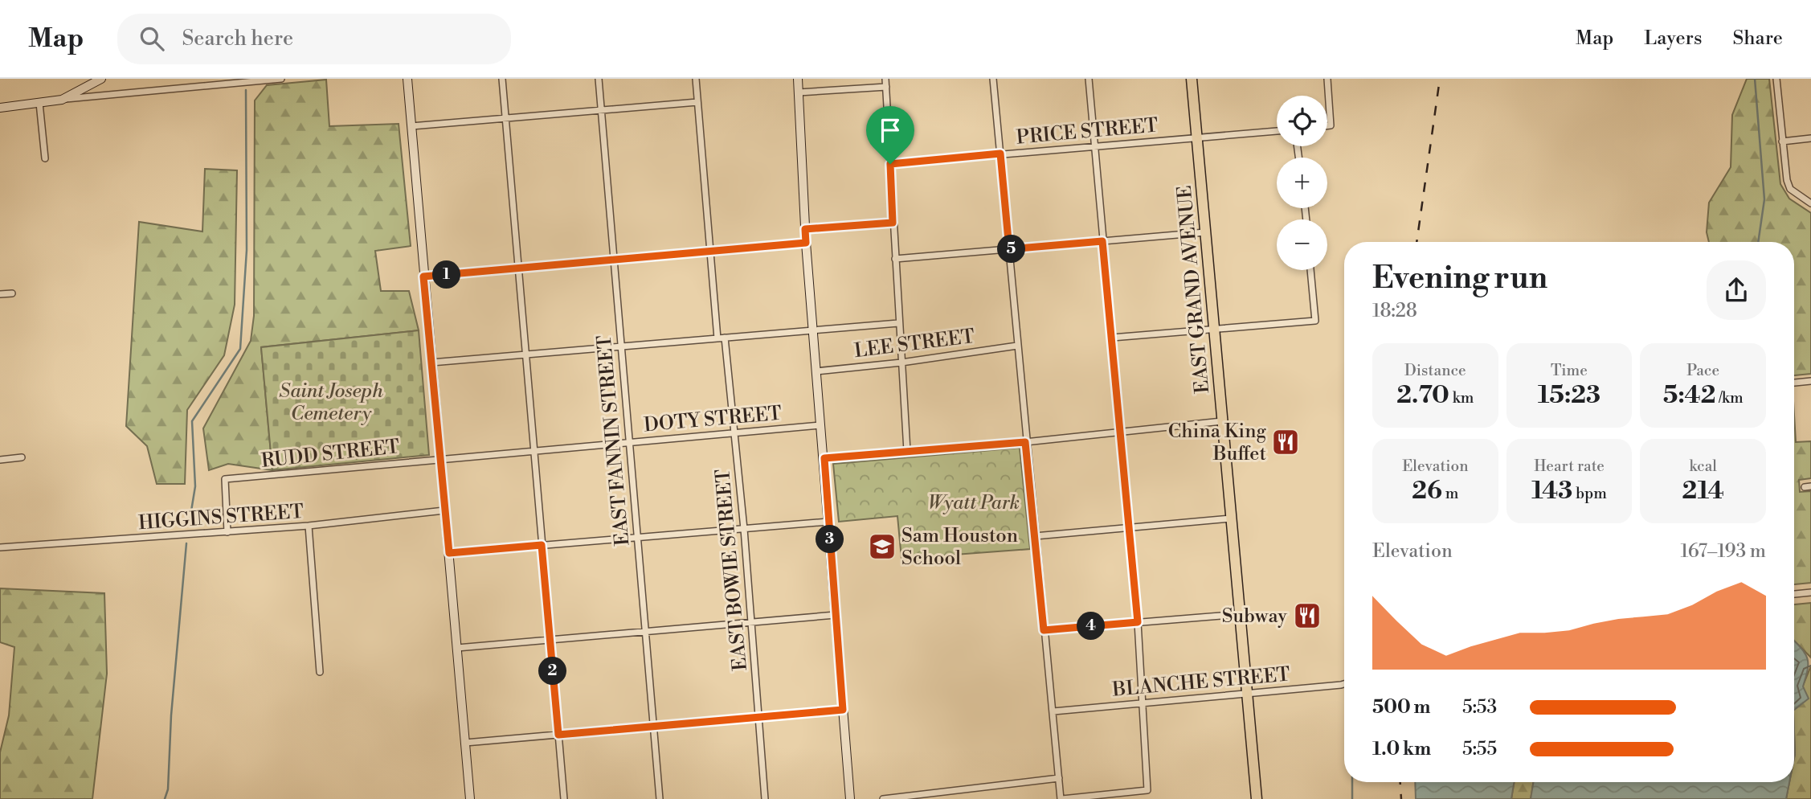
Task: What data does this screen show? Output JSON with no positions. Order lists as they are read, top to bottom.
{
  "streets": {
    "highway": ["EAST GRAND AVENUE"],
    "street": [
      "PRICE STREET",
      "LEE STREET",
      "DOTY STREET",
      "EAST FANNIN STREET",
      "RUDD STREET",
      "HIGGINS STREET",
      "EAST BOWIE STREET",
      "BLANCHE STREET"
    ]
  },
  "crossings": [
    ["PRICE STREET", "EAST GRAND AVENUE"],
    ["EAST GRAND AVENUE", "BLANCHE STREET"],
    ["DOTY STREET", "EAST FANNIN STREET"],
    ["DOTY STREET", "RUDD STREET"],
    ["DOTY STREET", "EAST BOWIE STREET"],
    ["RUDD STREET", "HIGGINS STREET"]
  ],
  "parks": ["Saint Joseph Cemetery", "Wyatt Park"],
  "places": {
    "restaurant": ["China King Buffet", "Subway"],
    "school or university": ["Sam Houston School"]
  },
  "page": {
    "header": "Map",
    "search": "Search here",
    "nav": ["Map", "Layers", "Share"],
    "map_buttons": ["+", "−"],
    "pins": [
      "5",
      "1",
      "3",
      "4",
      "2"
    ],
    "heading": ["Evening run", "18:28"],
    "stats": [
      ["Distance", "2.70 km"],
      ["Time", "15:23"],
      ["Pace", "5:42 /km"],
      ["Elevation", "26 m"],
      ["Heart rate", "143 bpm"],
      ["kcal", "214"]
    ],
    "chart": ["Elevation", "167–193 m"],
    "list": [
      {
        "name": "500 m",
        "note": "5:53"
      },
      {
        "name": "1.0 km",
        "note": "5:55"
      }
    ]
  }
}
